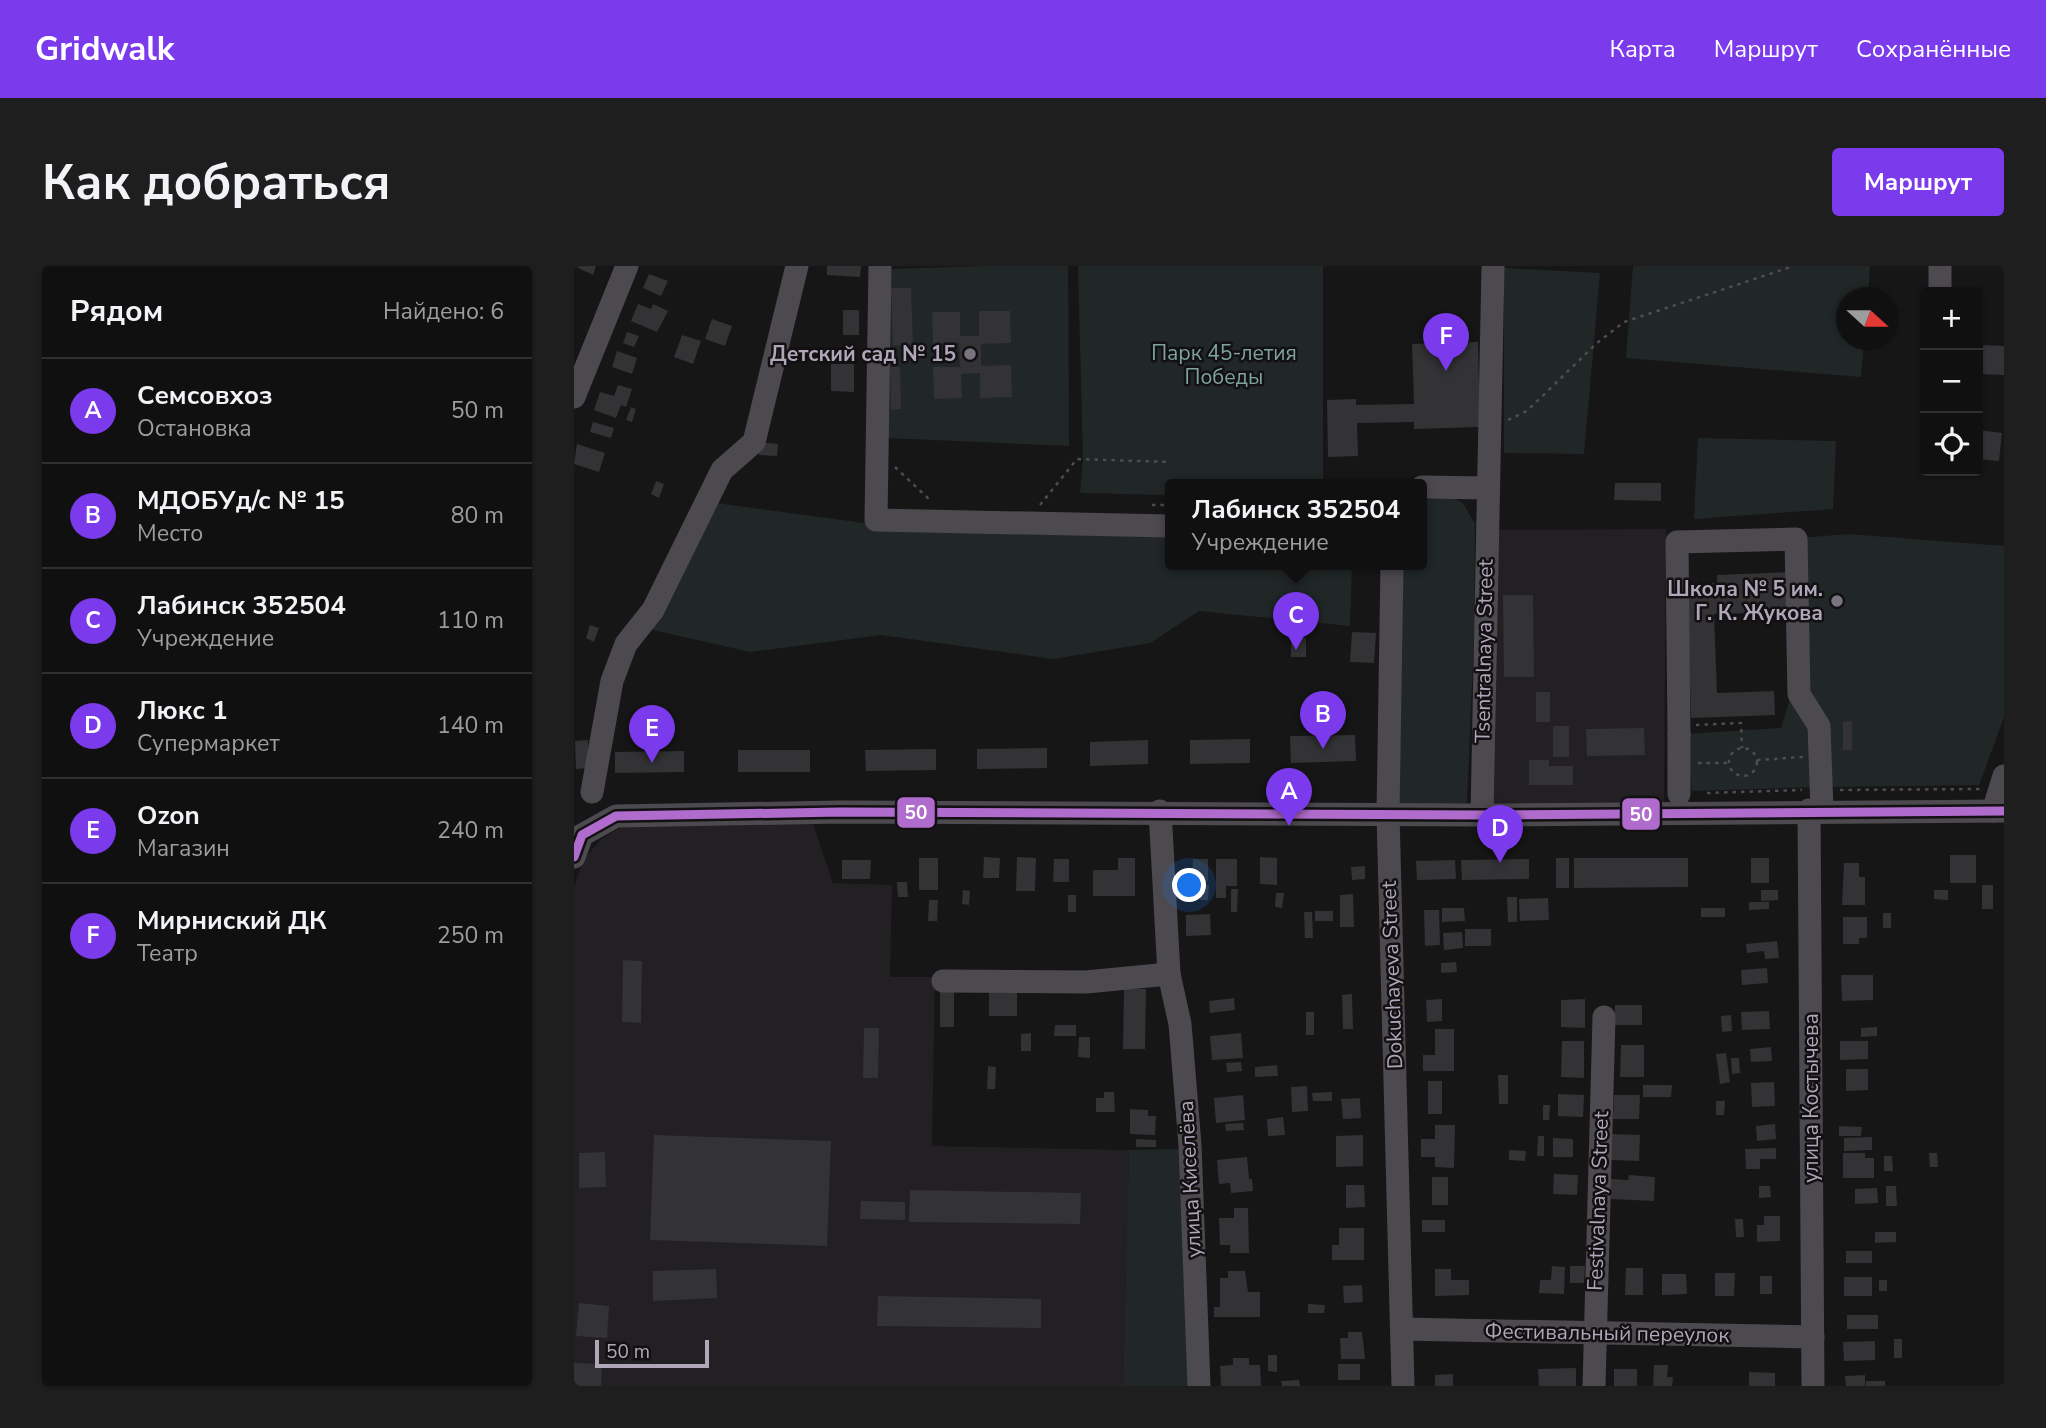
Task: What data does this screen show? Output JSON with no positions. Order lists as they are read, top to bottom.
{
  "streets": {
    "street": [
      "Tsentralnaya Street",
      "Dokuchayeva Street",
      "улица Костычева",
      "улица Киселёва",
      "Festivalnaya Street",
      "Фестивальный переулок"
    ]
  },
  "crossings": [
    ["Dokuchayeva Street", "Фестивальный переулок"],
    ["улица Костычева", "Фестивальный переулок"],
    ["Festivalnaya Street", "Фестивальный переулок"]
  ],
  "parks": ["Парк 45-летия Победы"],
  "places": ["Детский сад № 15", "Школа № 5 им. Г. К. Жукова"],
  "lines": ["transit line 50"],
  "scale_bar": "50 m",
  "north": "right",
  "page": {
    "header": "Gridwalk",
    "nav": ["Карта", "Маршрут", "Сохранённые"],
    "buttons": "Маршрут",
    "title": "Как добраться",
    "heading": ["Рядом", "Найдено: 6"],
    "map_buttons": ["+", "−"],
    "pins": [
      "F",
      "C",
      "B",
      "E",
      "A",
      "D"
    ],
    "list": [
      {
        "mark": "A",
        "name": "Семсовхоз",
        "note": "Остановка",
        "value": "50 m"
      },
      {
        "mark": "B",
        "name": "МДОБУд/с № 15",
        "note": "Место",
        "value": "80 m"
      },
      {
        "mark": "C",
        "name": "Лабинск 352504",
        "note": "Учреждение",
        "value": "110 m"
      },
      {
        "mark": "D",
        "name": "Люкс 1",
        "note": "Супермаркет",
        "value": "140 m"
      },
      {
        "mark": "E",
        "name": "Ozon",
        "note": "Магазин",
        "value": "240 m"
      },
      {
        "mark": "F",
        "name": "Мирниский ДК",
        "note": "Театр",
        "value": "250 m"
      }
    ],
    "popup": ["Лабинск 352504", "Учреждение"],
    "scale": "50 m"
  }
}
